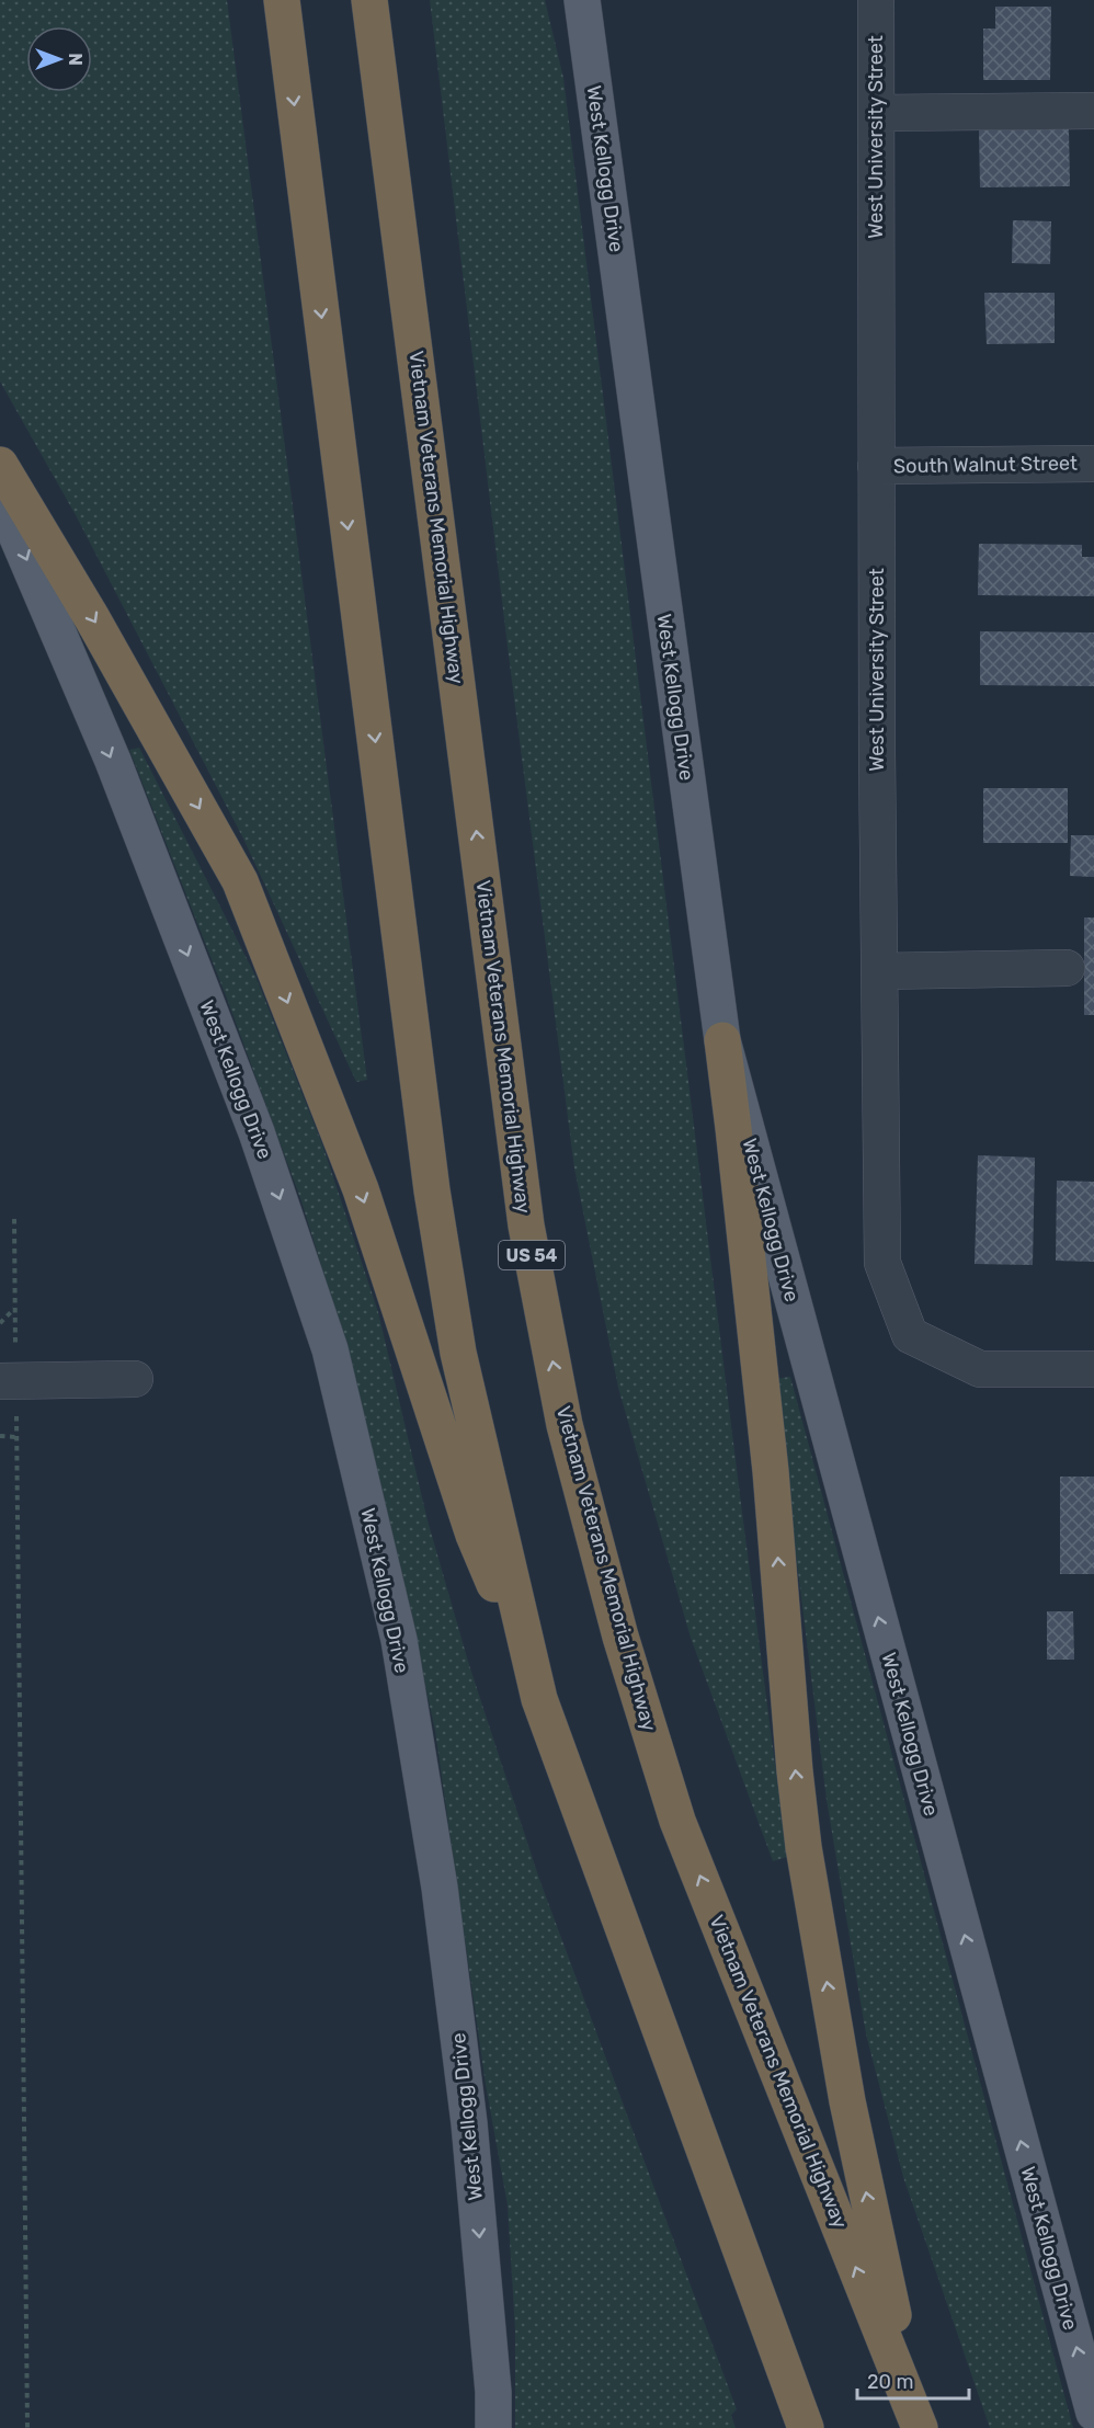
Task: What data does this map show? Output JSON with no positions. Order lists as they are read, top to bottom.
{
  "streets": {
    "highway": ["Vietnam Veterans Memorial Highway", "US 54"],
    "main road": ["West Kellogg Drive"],
    "street": ["West University Street", "South Walnut Street"]
  },
  "crossings": [
    ["West University Street", "South Walnut Street"]
  ],
  "scale_bar": "20 m",
  "north": "right"
}
